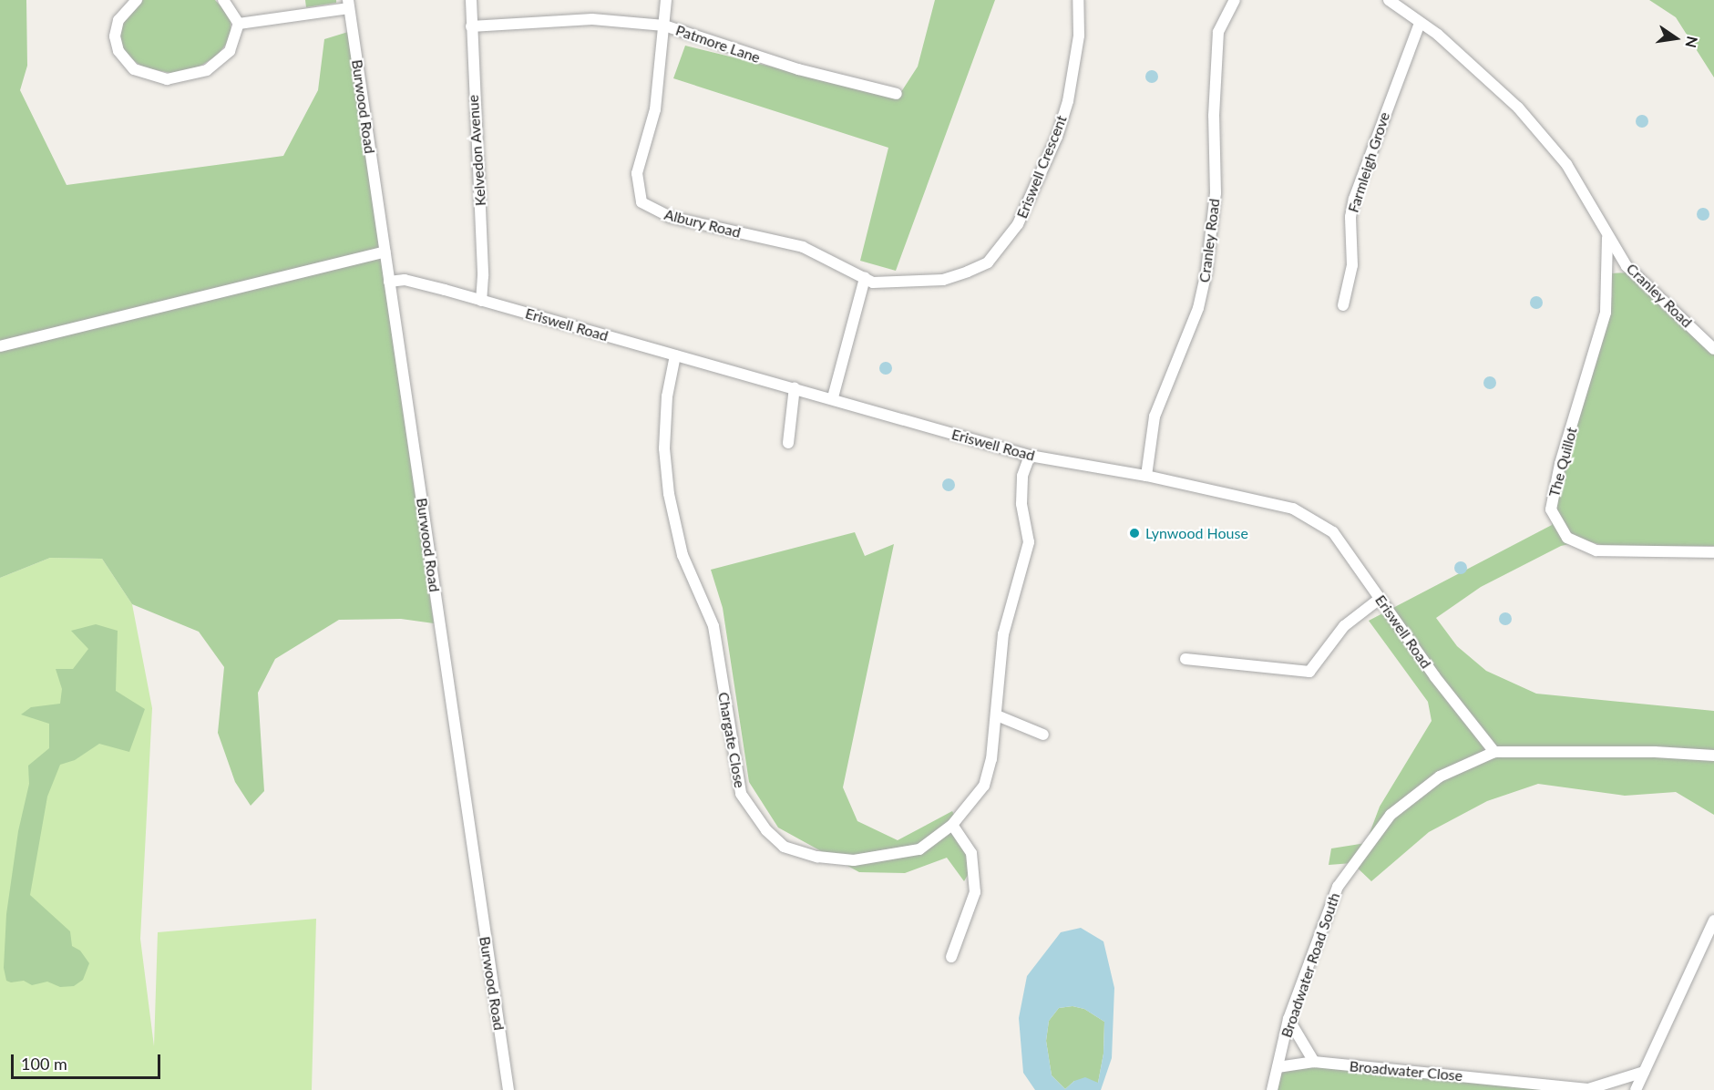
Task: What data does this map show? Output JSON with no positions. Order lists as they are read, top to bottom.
{
  "streets": {
    "street": [
      "Patmore Lane",
      "Burwood Road",
      "Kelvedon Avenue",
      "Farmleigh Grove",
      "Eriswell Crescent",
      "Albury Road",
      "Cranley Road",
      "Eriswell Road",
      "The Quillot",
      "Chargate Close",
      "Broadwater Road South",
      "Broadwater Close"
    ]
  },
  "crossings": [
    ["Patmore Lane", "Kelvedon Avenue"],
    ["Patmore Lane", "Albury Road"],
    ["Burwood Road", "Eriswell Road"],
    ["Kelvedon Avenue", "Eriswell Road"],
    ["Farmleigh Grove", "Cranley Road"],
    ["Eriswell Crescent", "Albury Road"],
    ["Cranley Road", "Eriswell Road"],
    ["Cranley Road", "The Quillot"],
    ["Eriswell Road", "Chargate Close"],
    ["Eriswell Road", "Broadwater Road South"],
    ["Broadwater Road South", "Broadwater Close"]
  ],
  "places": ["Lynwood House"],
  "scale_bar": "100 m",
  "north": "right"
}
